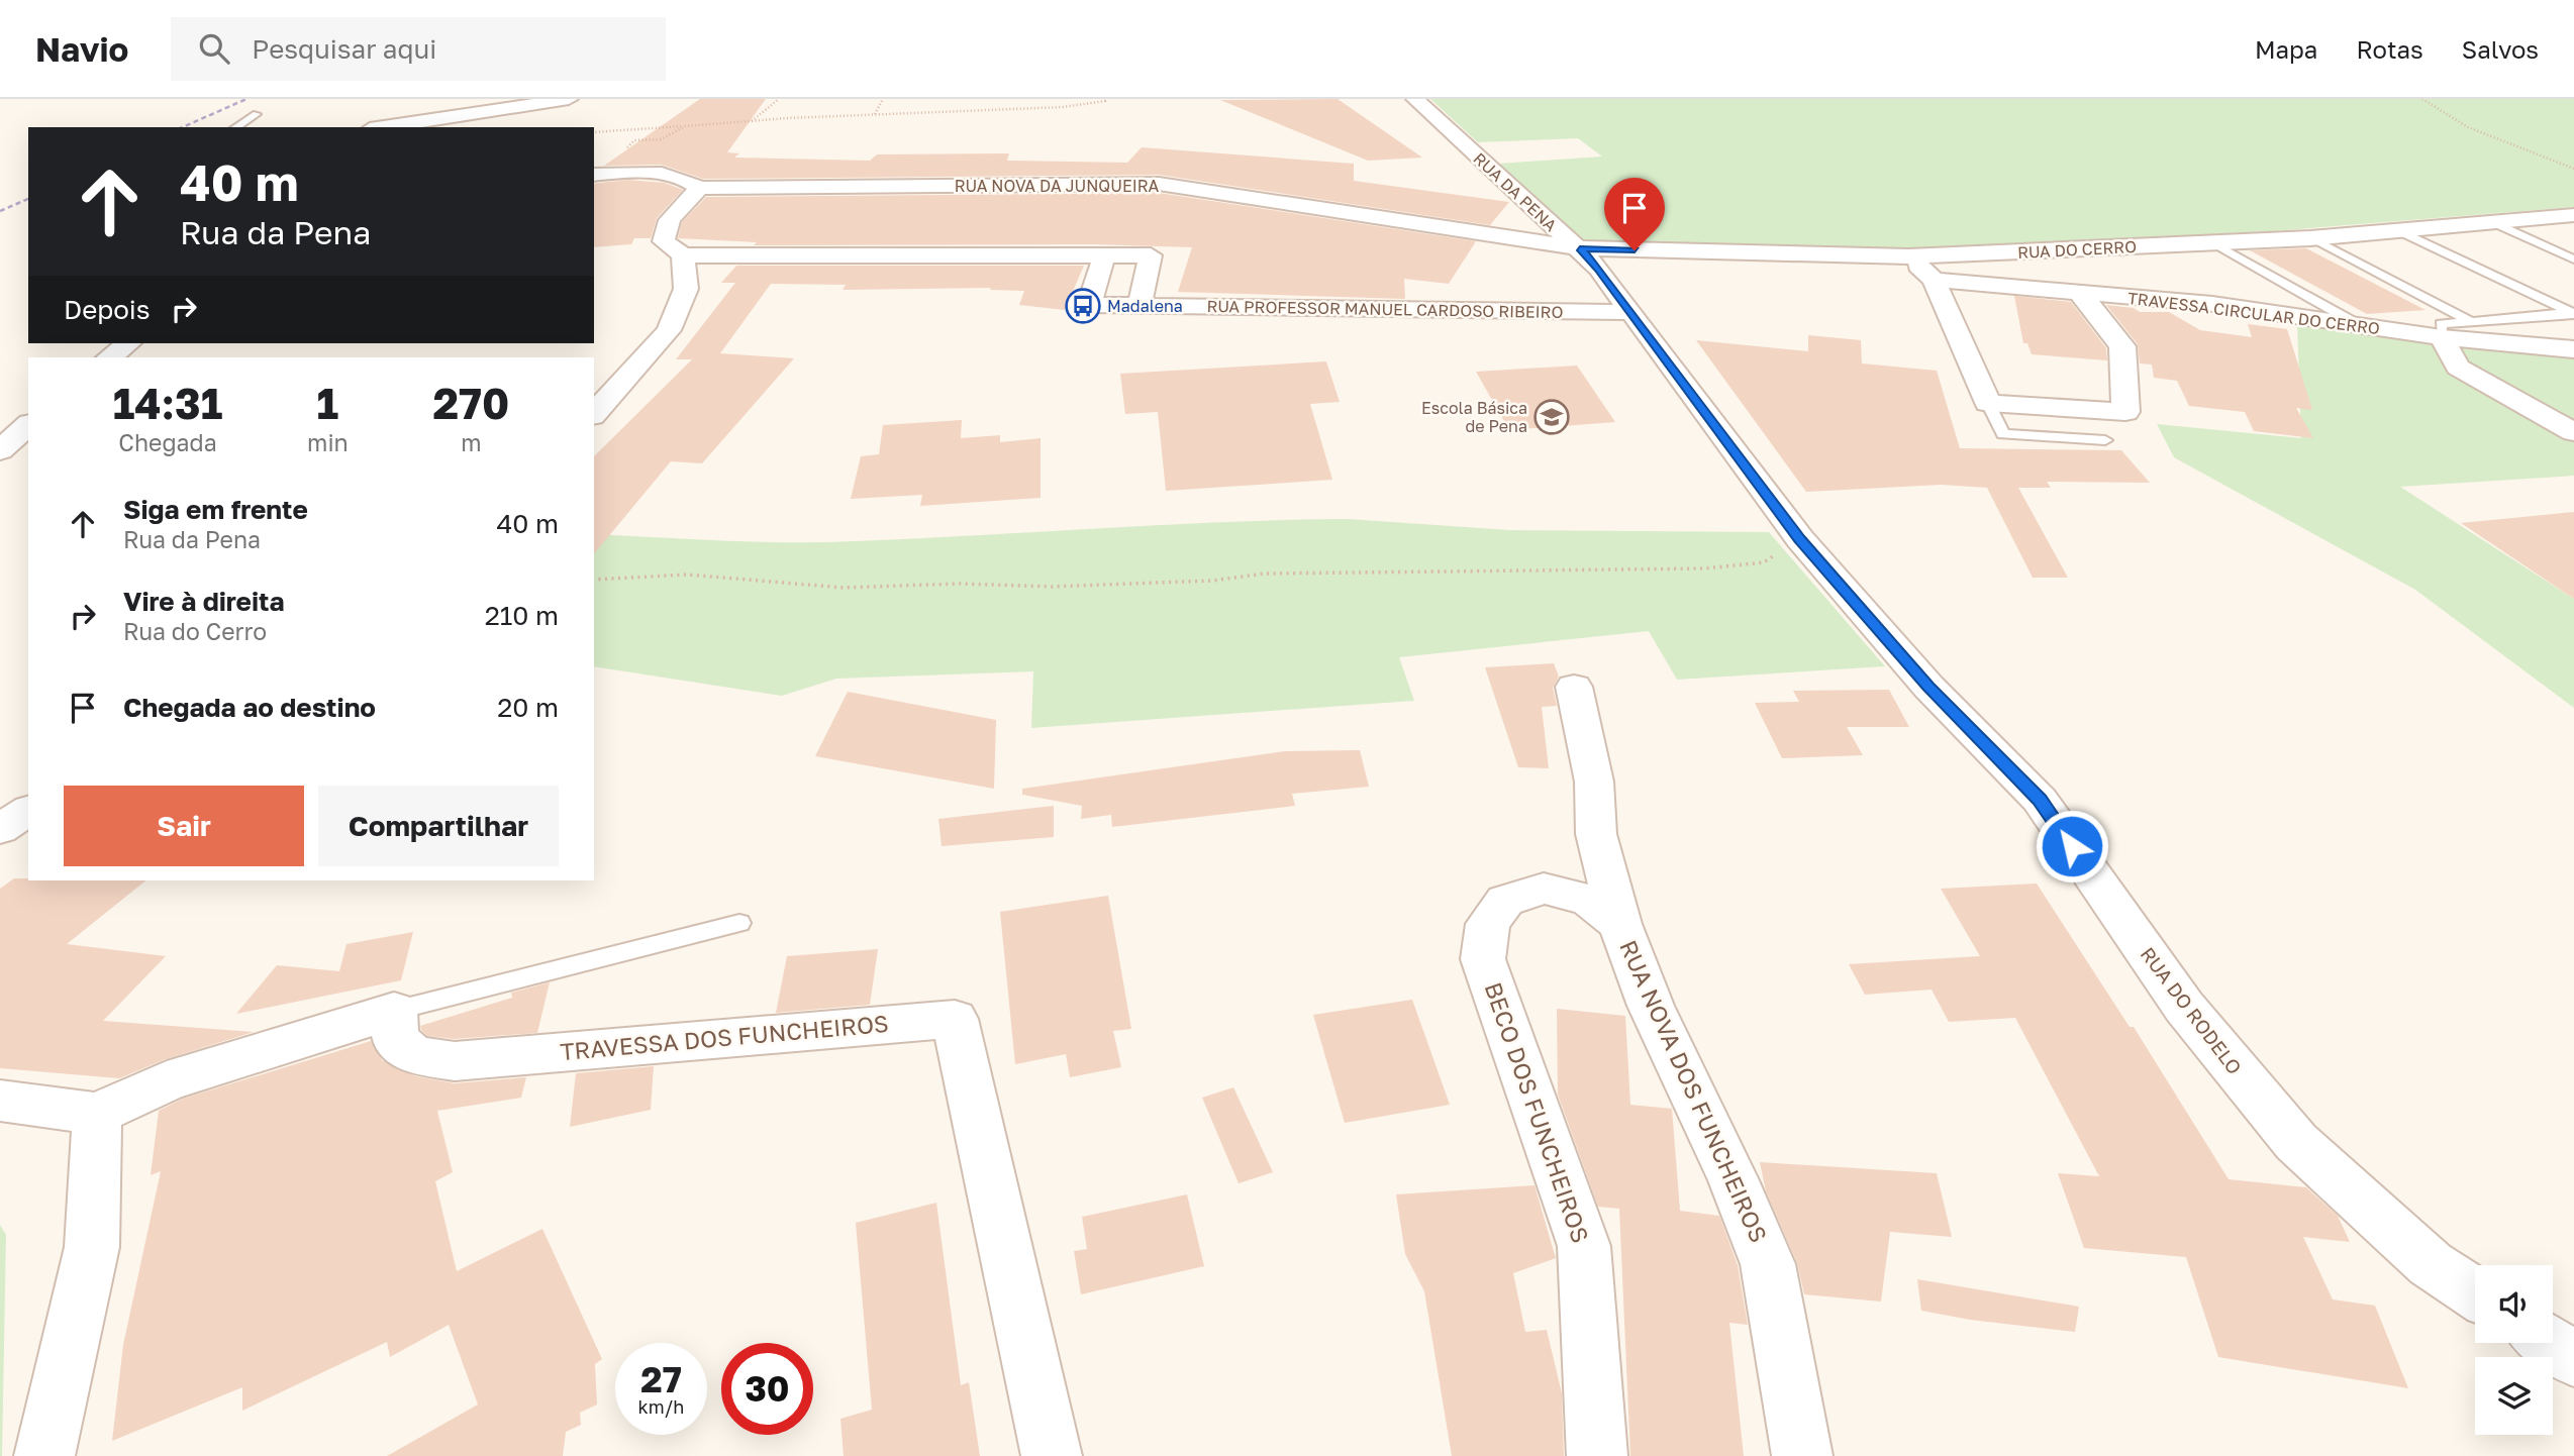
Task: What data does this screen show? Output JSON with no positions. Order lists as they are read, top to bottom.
{
  "streets": {
    "street": [
      "RUA NOVA DA JUNQUEIRA",
      "RUA DA PENA",
      "RUA DO CERRO",
      "RUA PROFESSOR MANUEL CARDOSO RIBEIRO",
      "TRAVESSA CIRCULAR DO CERRO",
      "RUA DO RODELO",
      "TRAVESSA DOS FUNCHEIROS",
      "RUA NOVA DOS FUNCHEIROS",
      "BECO DOS FUNCHEIROS"
    ]
  },
  "crossings": [
    ["RUA NOVA DA JUNQUEIRA", "RUA DA PENA"],
    ["RUA NOVA DA JUNQUEIRA", "RUA DO CERRO"],
    ["RUA DA PENA", "RUA DO CERRO"],
    ["RUA DA PENA", "RUA PROFESSOR MANUEL CARDOSO RIBEIRO"],
    ["RUA DA PENA", "RUA DO RODELO"],
    ["RUA NOVA DOS FUNCHEIROS", "BECO DOS FUNCHEIROS"]
  ],
  "places": {
    "bus stop": ["Madalena"],
    "school or university": ["Escola Básica de Pena"]
  },
  "page": {
    "header": "Navio",
    "search": "Pesquisar aqui",
    "nav": ["Mapa", "Rotas", "Salvos"],
    "turn": ["40 m", "Rua da Pena"],
    "then": "Depois",
    "eta": [
      "14:31",
      "Chegada",
      "1",
      "min",
      "270",
      "m"
    ],
    "list": [
      {
        "name": "Siga em frente",
        "note": "Rua da Pena",
        "value": "40 m"
      },
      {
        "name": "Vire à direita",
        "note": "Rua do Cerro",
        "value": "210 m"
      },
      {
        "name": "Chegada ao destino",
        "value": "20 m"
      }
    ],
    "buttons": ["Sair", "Compartilhar"],
    "speed": "27 km/h",
    "limit": "30"
  }
}
